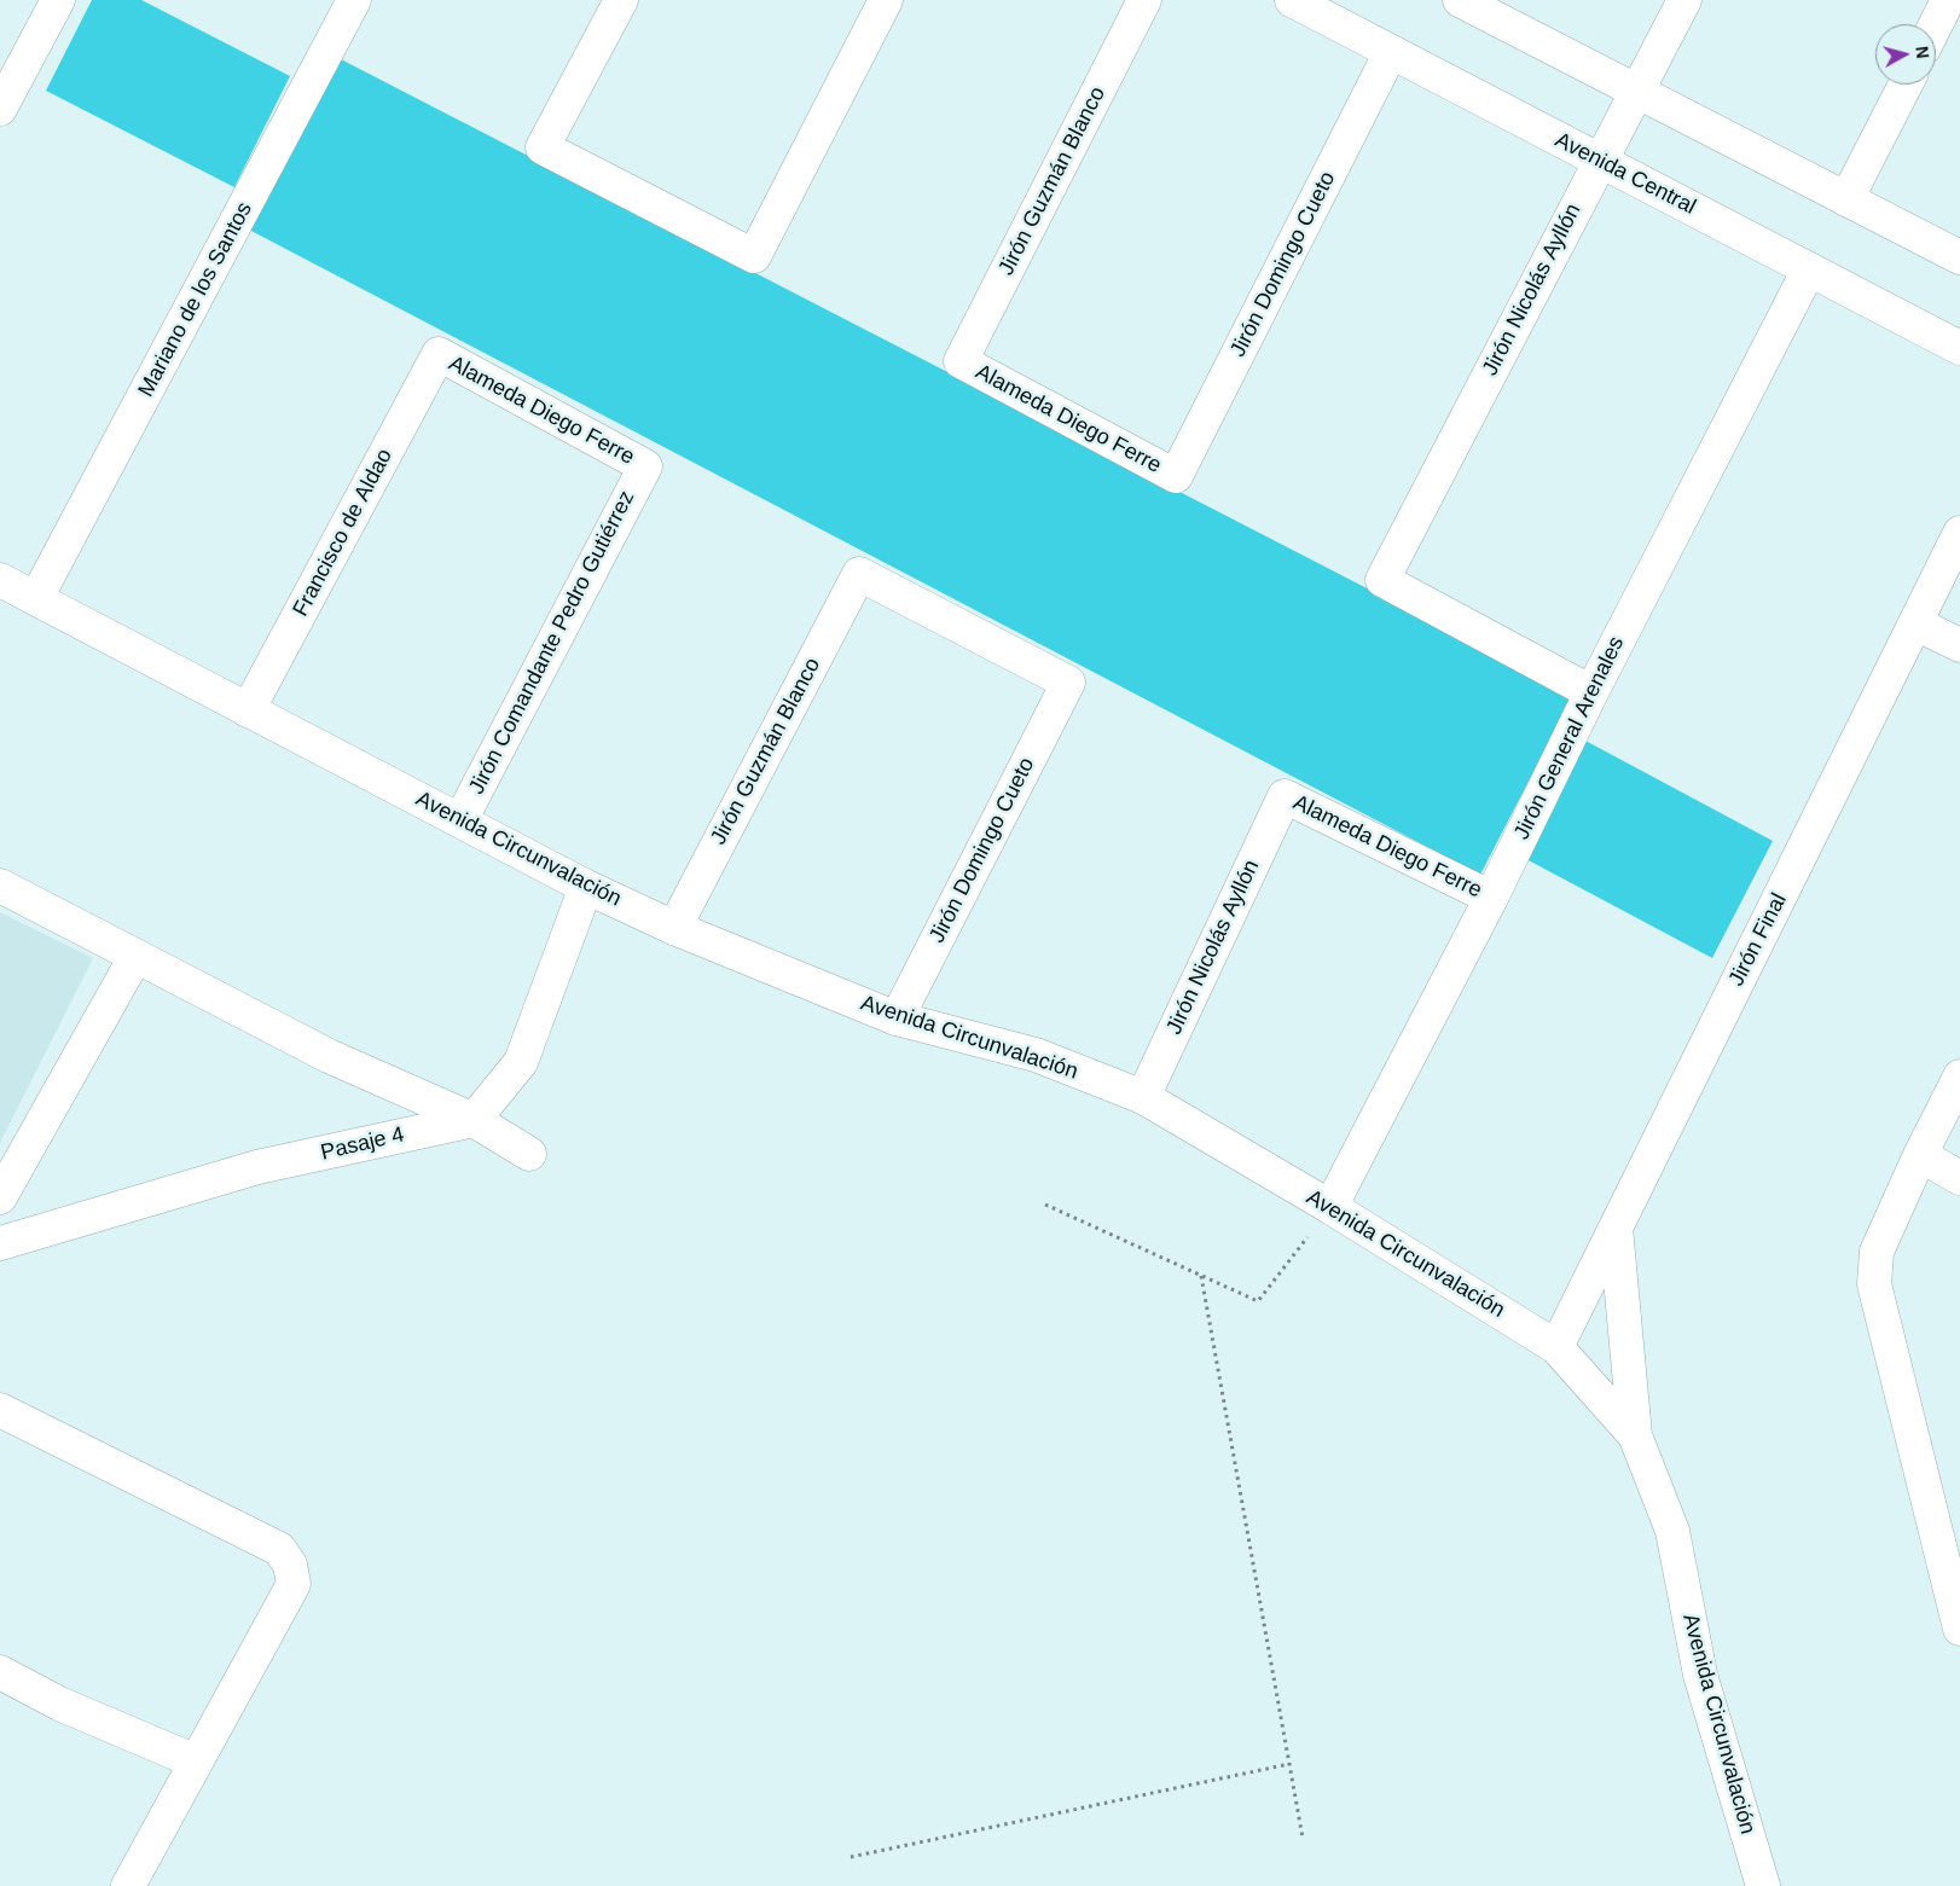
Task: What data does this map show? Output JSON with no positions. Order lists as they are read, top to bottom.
{
  "streets": {
    "street": [
      "Avenida Central",
      "Jirón Guzmán Blanco",
      "Jirón Domingo Cueto",
      "Jirón Nicolás Ayllón",
      "Mariano de los Santos",
      "Alameda Diego Ferre",
      "Francisco de Aldao",
      "Jirón Comandante Pedro Gutiérrez",
      "Jirón General Arenales",
      "Avenida Circunvalación",
      "Jirón Final",
      "Pasaje 4"
    ]
  },
  "crossings": [
    ["Avenida Central", "Jirón Domingo Cueto"],
    ["Avenida Central", "Jirón Nicolás Ayllón"],
    ["Avenida Central", "Jirón General Arenales"],
    ["Jirón Guzmán Blanco", "Jirón Domingo Cueto"],
    ["Jirón Guzmán Blanco", "Alameda Diego Ferre"],
    ["Jirón Guzmán Blanco", "Avenida Circunvalación"],
    ["Jirón Domingo Cueto", "Alameda Diego Ferre"],
    ["Jirón Domingo Cueto", "Avenida Circunvalación"],
    ["Jirón Nicolás Ayllón", "Alameda Diego Ferre"],
    ["Jirón Nicolás Ayllón", "Jirón General Arenales"],
    ["Jirón Nicolás Ayllón", "Avenida Circunvalación"],
    ["Mariano de los Santos", "Avenida Circunvalación"],
    ["Alameda Diego Ferre", "Francisco de Aldao"],
    ["Alameda Diego Ferre", "Jirón Comandante Pedro Gutiérrez"],
    ["Alameda Diego Ferre", "Jirón General Arenales"],
    ["Francisco de Aldao", "Avenida Circunvalación"],
    ["Jirón Comandante Pedro Gutiérrez", "Avenida Circunvalación"],
    ["Jirón General Arenales", "Avenida Circunvalación"],
    ["Avenida Circunvalación", "Jirón Final"]
  ],
  "north": "right"
}
